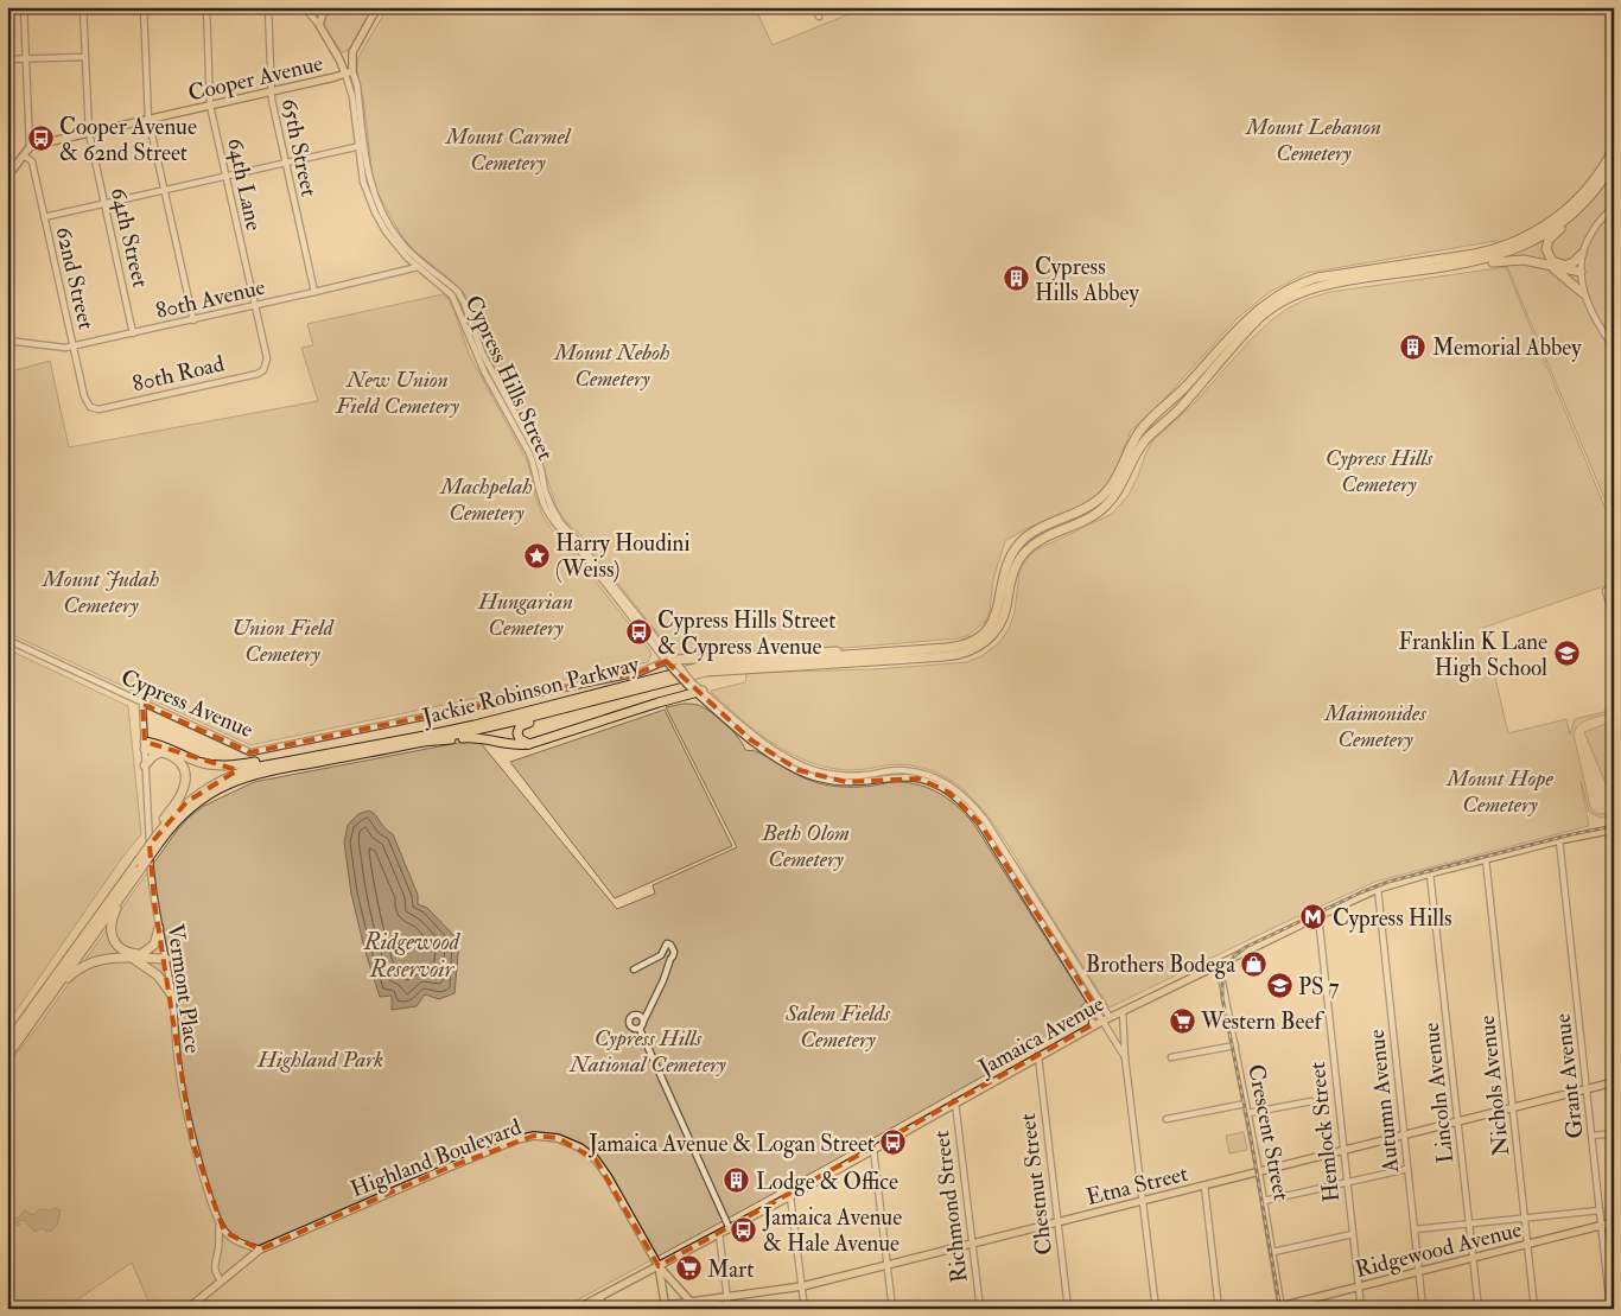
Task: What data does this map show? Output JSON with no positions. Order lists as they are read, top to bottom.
{
  "streets": {
    "highway": ["Jackie Robinson Parkway"],
    "main road": [
      "Cooper Avenue",
      "Cypress Hills Street",
      "Jamaica Avenue",
      "Highland Boulevard",
      "Etna Street",
      "Ridgewood Avenue"
    ],
    "street": [
      "65th Street",
      "64th Lane",
      "64th Street",
      "62nd Street",
      "80th Avenue",
      "80th Road",
      "Cypress Avenue",
      "Vermont Place",
      "Grant Avenue",
      "Nichols Avenue",
      "Lincoln Avenue",
      "Autumn Avenue",
      "Crescent Street",
      "Hemlock Street",
      "Chestnut Street",
      "Richmond Street"
    ]
  },
  "crossings": [
    ["Cooper Avenue", "65th Street"],
    ["Cooper Avenue", "64th Lane"],
    ["Cooper Avenue", "64th Street"],
    ["Cooper Avenue", "Cypress Hills Street"],
    ["65th Street", "80th Avenue"],
    ["64th Lane", "80th Avenue"],
    ["64th Lane", "80th Road"],
    ["64th Street", "80th Avenue"],
    ["62nd Street", "80th Avenue"],
    ["62nd Street", "80th Road"],
    ["80th Avenue", "Cypress Hills Street"],
    ["Cypress Hills Street", "Cypress Avenue"],
    ["Cypress Hills Street", "Jamaica Avenue"],
    ["Cypress Avenue", "Vermont Place"],
    ["Vermont Place", "Highland Boulevard"],
    ["Jamaica Avenue", "Grant Avenue"],
    ["Jamaica Avenue", "Nichols Avenue"],
    ["Jamaica Avenue", "Lincoln Avenue"],
    ["Jamaica Avenue", "Autumn Avenue"],
    ["Jamaica Avenue", "Crescent Street"],
    ["Jamaica Avenue", "Hemlock Street"],
    ["Jamaica Avenue", "Highland Boulevard"],
    ["Jamaica Avenue", "Chestnut Street"],
    ["Jamaica Avenue", "Richmond Street"],
    ["Grant Avenue", "Etna Street"],
    ["Grant Avenue", "Ridgewood Avenue"],
    ["Nichols Avenue", "Etna Street"],
    ["Nichols Avenue", "Ridgewood Avenue"],
    ["Lincoln Avenue", "Etna Street"],
    ["Lincoln Avenue", "Ridgewood Avenue"],
    ["Autumn Avenue", "Etna Street"],
    ["Autumn Avenue", "Ridgewood Avenue"],
    ["Crescent Street", "Etna Street"],
    ["Crescent Street", "Ridgewood Avenue"],
    ["Hemlock Street", "Etna Street"],
    ["Hemlock Street", "Ridgewood Avenue"],
    ["Chestnut Street", "Etna Street"],
    ["Etna Street", "Richmond Street"]
  ],
  "water": ["Ridgewood Reservoir"],
  "parks": [
    "Mount Lebanon Cemetery",
    "Mount Carmel Cemetery",
    "Mount Neboh Cemetery",
    "New Union Field Cemetery",
    "Cypress Hills Cemetery",
    "Machpelah Cemetery",
    "Mount Judah Cemetery",
    "Hungarian Cemetery",
    "Union Field Cemetery",
    "Maimonides Cemetery",
    "Mount Hope Cemetery",
    "Beth Olom Cemetery",
    "Salem Fields Cemetery",
    "Cypress Hills National Cemetery",
    "Highland Park"
  ],
  "places": {
    "bus stop": [
      "Cooper Avenue & 62nd Street",
      "Cypress Hills Street & Cypress Avenue",
      "Jamaica Avenue & Logan Street",
      "Jamaica Avenue & Hale Avenue"
    ],
    "building": ["Cypress Hills Abbey", "Memorial Abbey", "Lodge & Office"],
    "place": ["Harry Houdini (Weiss)"],
    "school or university": ["Franklin K Lane High School", "PS 7"],
    "metro station": ["Cypress Hills"],
    "shop": ["Brothers Bodega"],
    "supermarket": ["Western Beef", "Mart"]
  }
}
